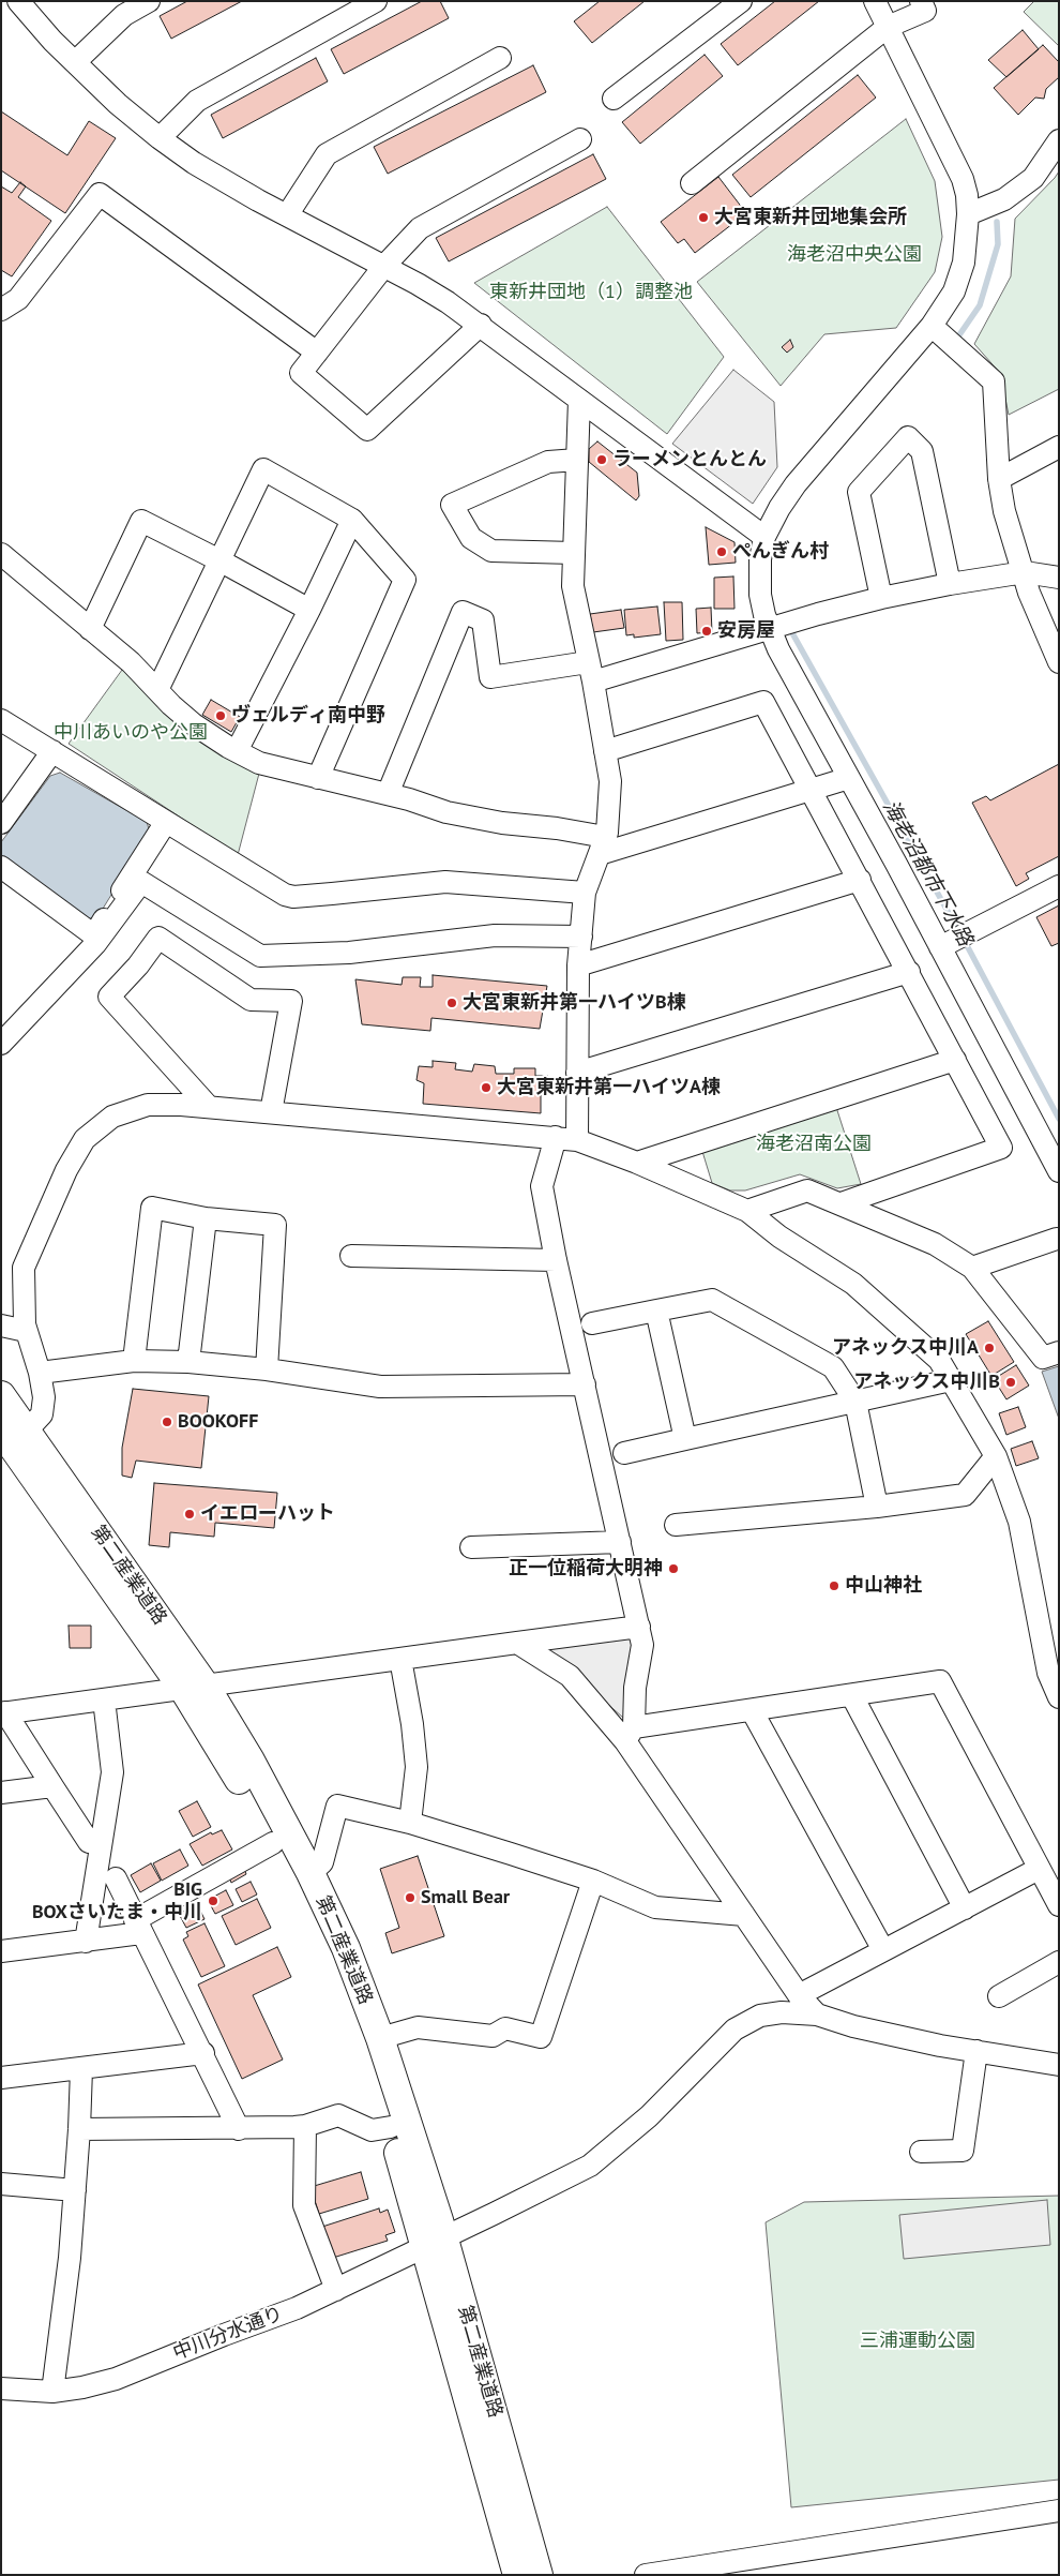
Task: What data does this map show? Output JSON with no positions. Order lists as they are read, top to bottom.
{
  "streets": {
    "main road": ["第二産業道路"],
    "street": ["中川分水通り"]
  },
  "crossings": [
    ["第二産業道路", "中川分水通り"]
  ],
  "water": ["海老沼都市下水路"],
  "parks": [
    "海老沼中央公園",
    "東新井団地（1）調整池",
    "中川あいのや公園",
    "海老沼南公園",
    "三浦運動公園"
  ],
  "places": [
    "大宮東新井団地集会所",
    "ラーメンとんとん",
    "ぺんぎん村",
    "安房屋",
    "ヴェルディ南中野",
    "大宮東新井第一ハイツB棟",
    "大宮東新井第一ハイツA棟",
    "アネックス中川A",
    "アネックス中川B",
    "BOOKOFF",
    "イエローハット",
    "正一位稲荷大明神",
    "中山神社",
    "Small Bear",
    "BIG BOXさいたま・中川"
  ]
}
